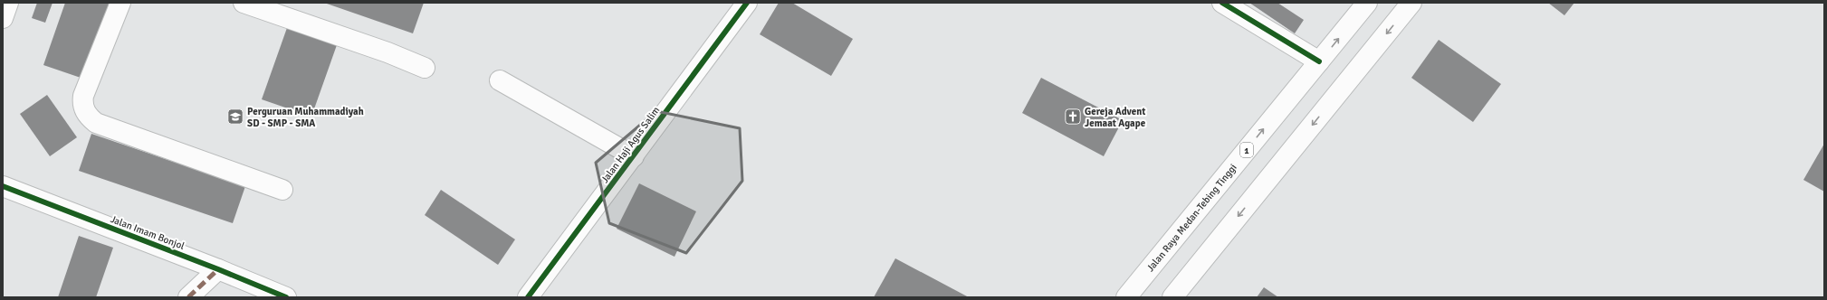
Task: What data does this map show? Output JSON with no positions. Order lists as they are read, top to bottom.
{
  "streets": {
    "main road": [
      "Jalan Haji Agus Salim",
      "1",
      "Jalan Raya Medan-Tebing Tinggi",
      "Jalan Imam Bonjol"
    ]
  },
  "places": {
    "school or university": ["Perguruan Muhammadiyah SD - SMP - SMA"],
    "church": ["Gereja Advent Jemaat Agape"]
  }
}
